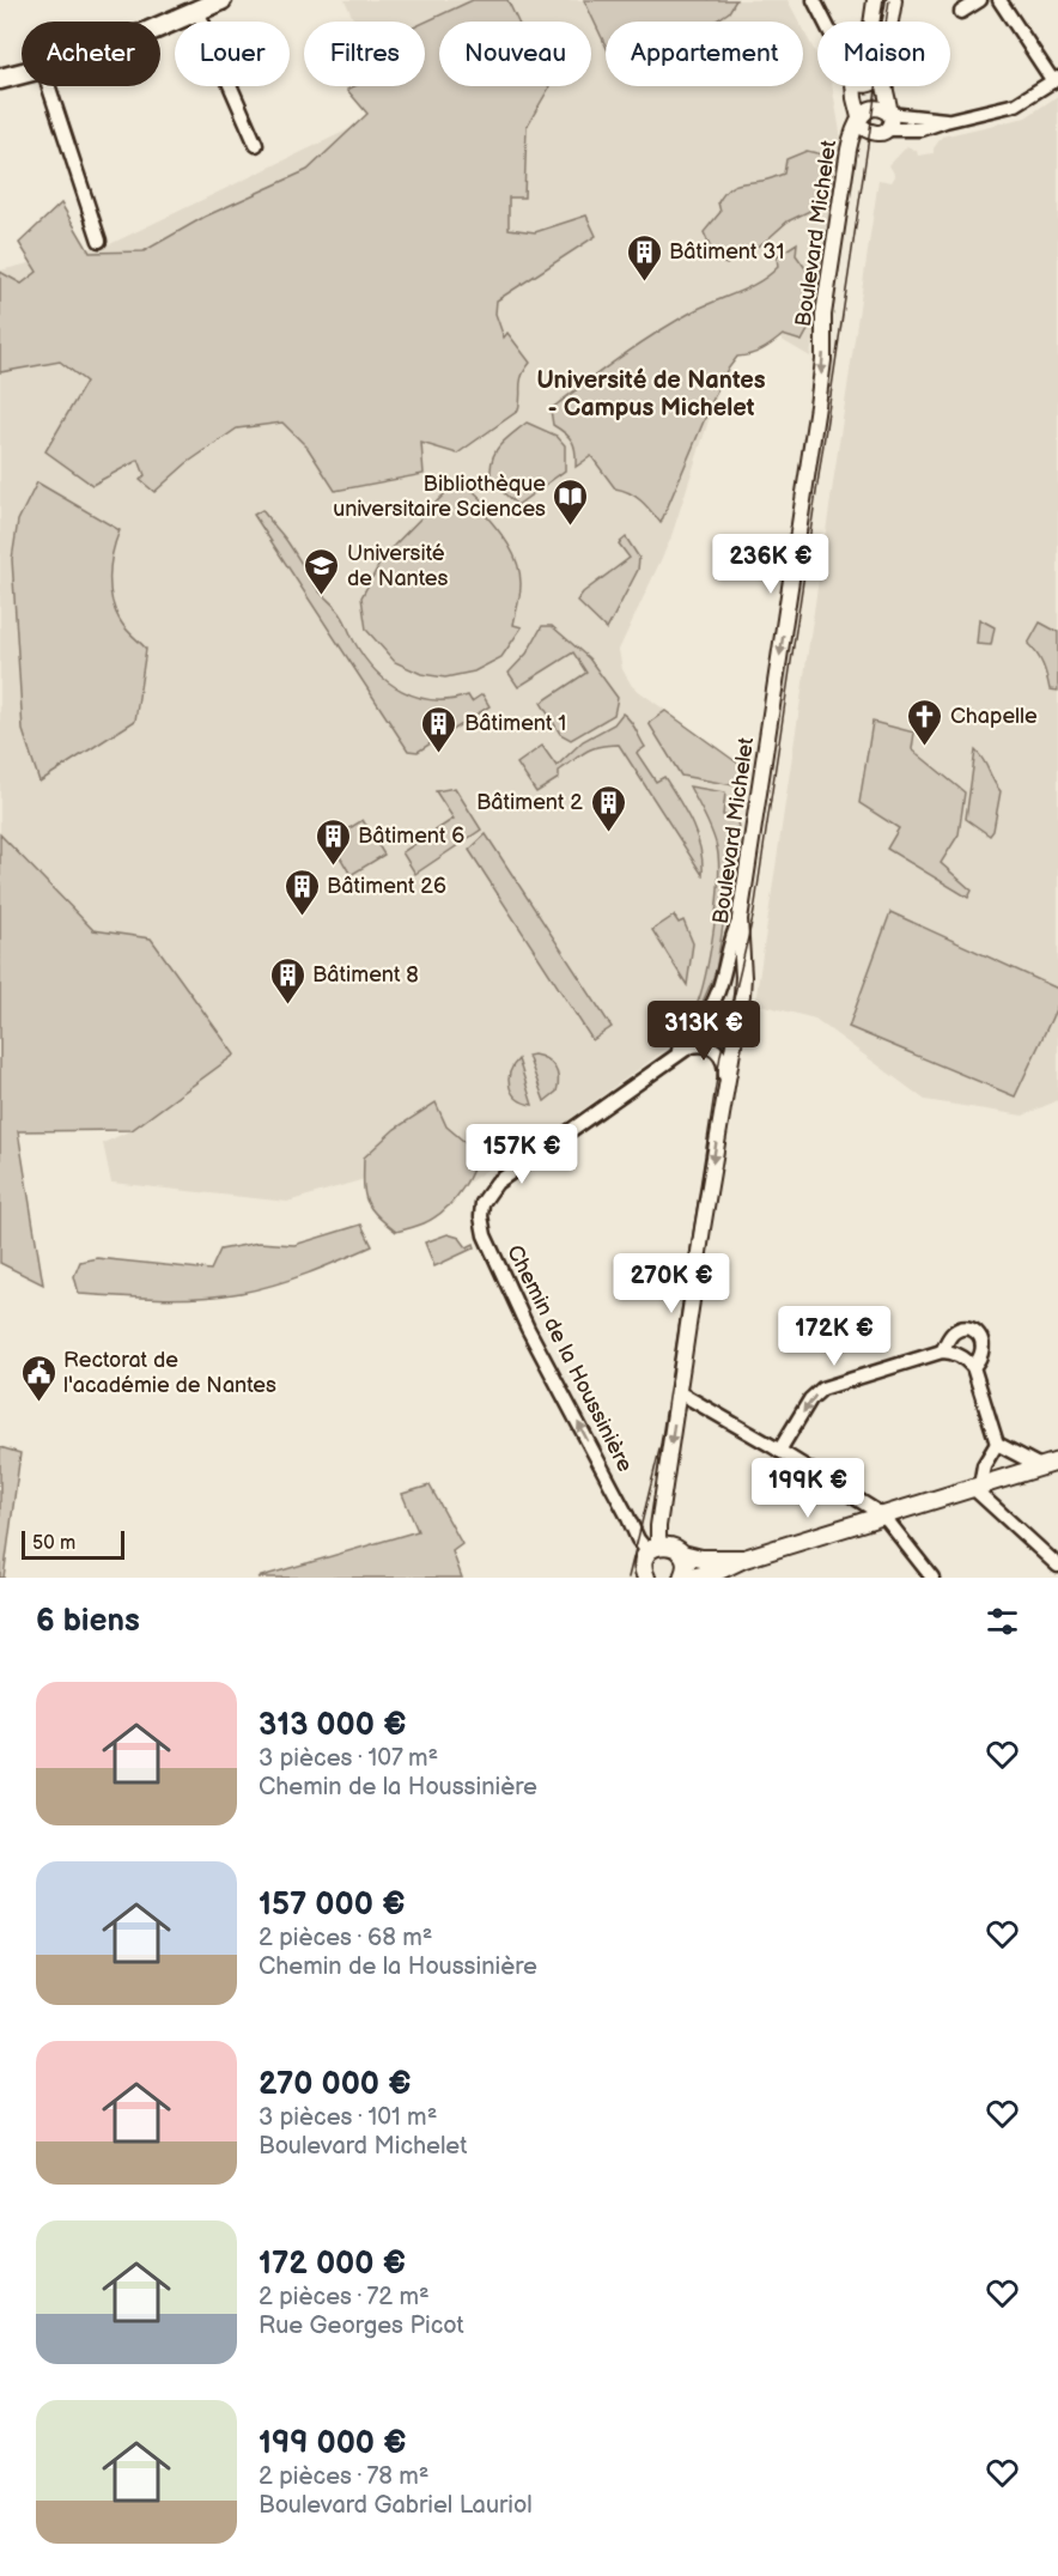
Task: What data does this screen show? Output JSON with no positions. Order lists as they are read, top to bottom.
{
  "streets": {
    "street": ["Boulevard Michelet", "Chemin de la Houssinière"]
  },
  "crossings": [
    ["Boulevard Michelet", "Chemin de la Houssinière"]
  ],
  "one_way": ["Boulevard Michelet"],
  "districts": ["Université de Nantes - Campus Michelet"],
  "places": {
    "building": [
      "Bâtiment 31",
      "Bâtiment 1",
      "Bâtiment 2",
      "Bâtiment 6",
      "Bâtiment 26",
      "Bâtiment 8"
    ],
    "library": ["Bibliothèque universitaire Sciences"],
    "school or university": ["Université de Nantes"],
    "church": ["Chapelle"],
    "public building": ["Rectorat de l'académie de Nantes"]
  },
  "scale_bar": "50 m",
  "page": {
    "chip": [
      "Acheter",
      "Louer",
      "Filtres",
      "Nouveau",
      "Appartement",
      "Maison"
    ],
    "price": [
      "236K €",
      "313K €",
      "157K €",
      "270K €",
      "172K €",
      "199K €"
    ],
    "scale": "50 m",
    "heading": "6 biens",
    "list": [
      {
        "name": "313 000 €",
        "note": "3 pièces · 107 m² · Chemin de la Houssinière"
      },
      {
        "name": "157 000 €",
        "note": "2 pièces · 68 m² · Chemin de la Houssinière"
      },
      {
        "name": "270 000 €",
        "note": "3 pièces · 101 m² · Boulevard Michelet"
      },
      {
        "name": "172 000 €",
        "note": "2 pièces · 72 m² · Rue Georges Picot"
      },
      {
        "name": "199 000 €",
        "note": "2 pièces · 78 m² · Boulevard Gabriel Lauriol"
      }
    ]
  }
}
